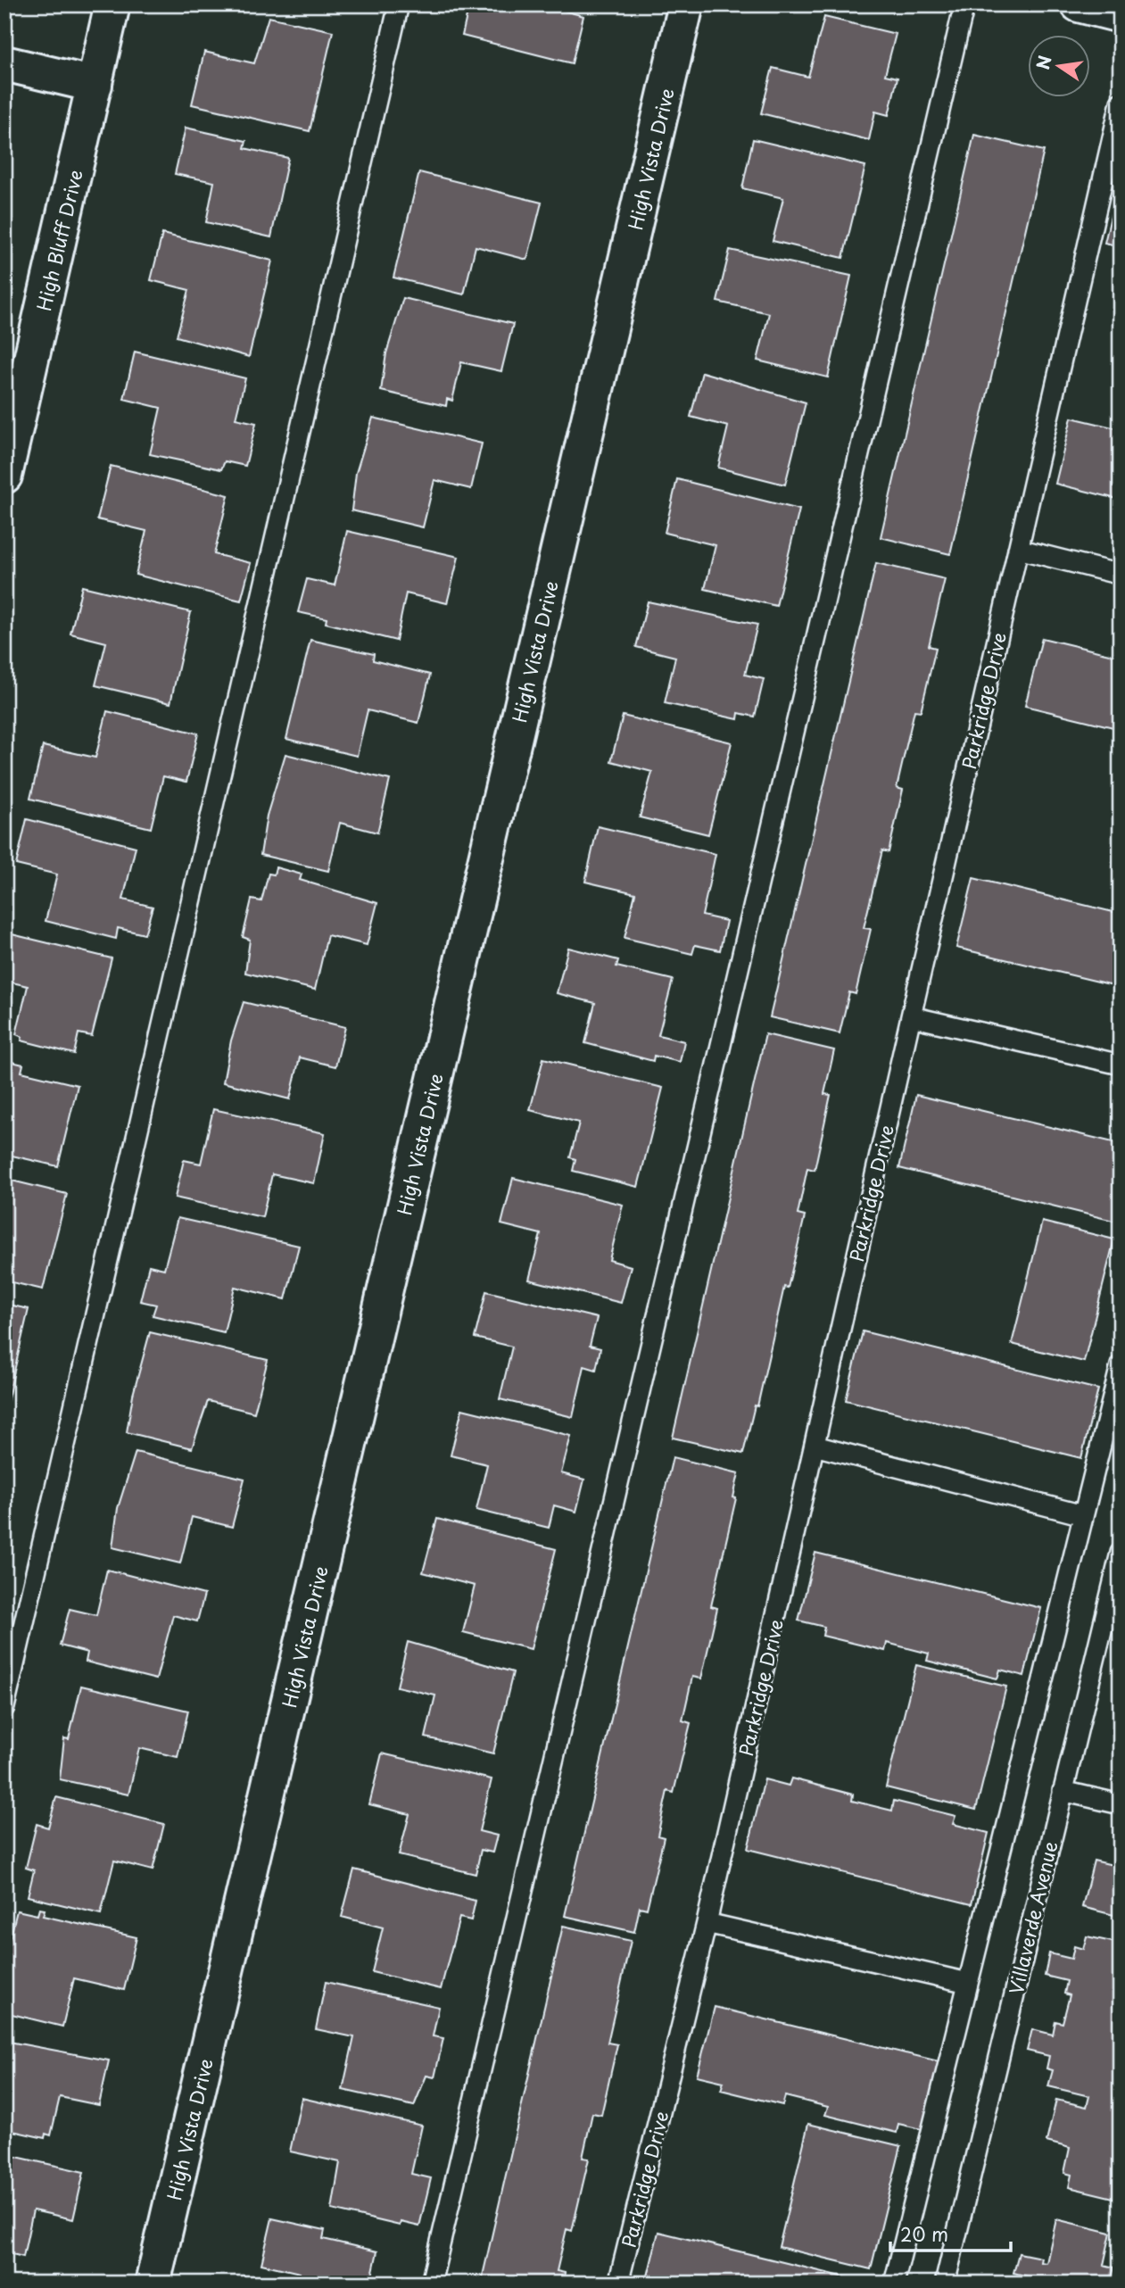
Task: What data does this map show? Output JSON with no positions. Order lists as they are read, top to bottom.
{
  "streets": {
    "street": ["High Vista Drive", "High Bluff Drive"],
    "lane": ["Parkridge Drive", "Villaverde Avenue"]
  },
  "scale_bar": "20 m",
  "north": "left"
}
